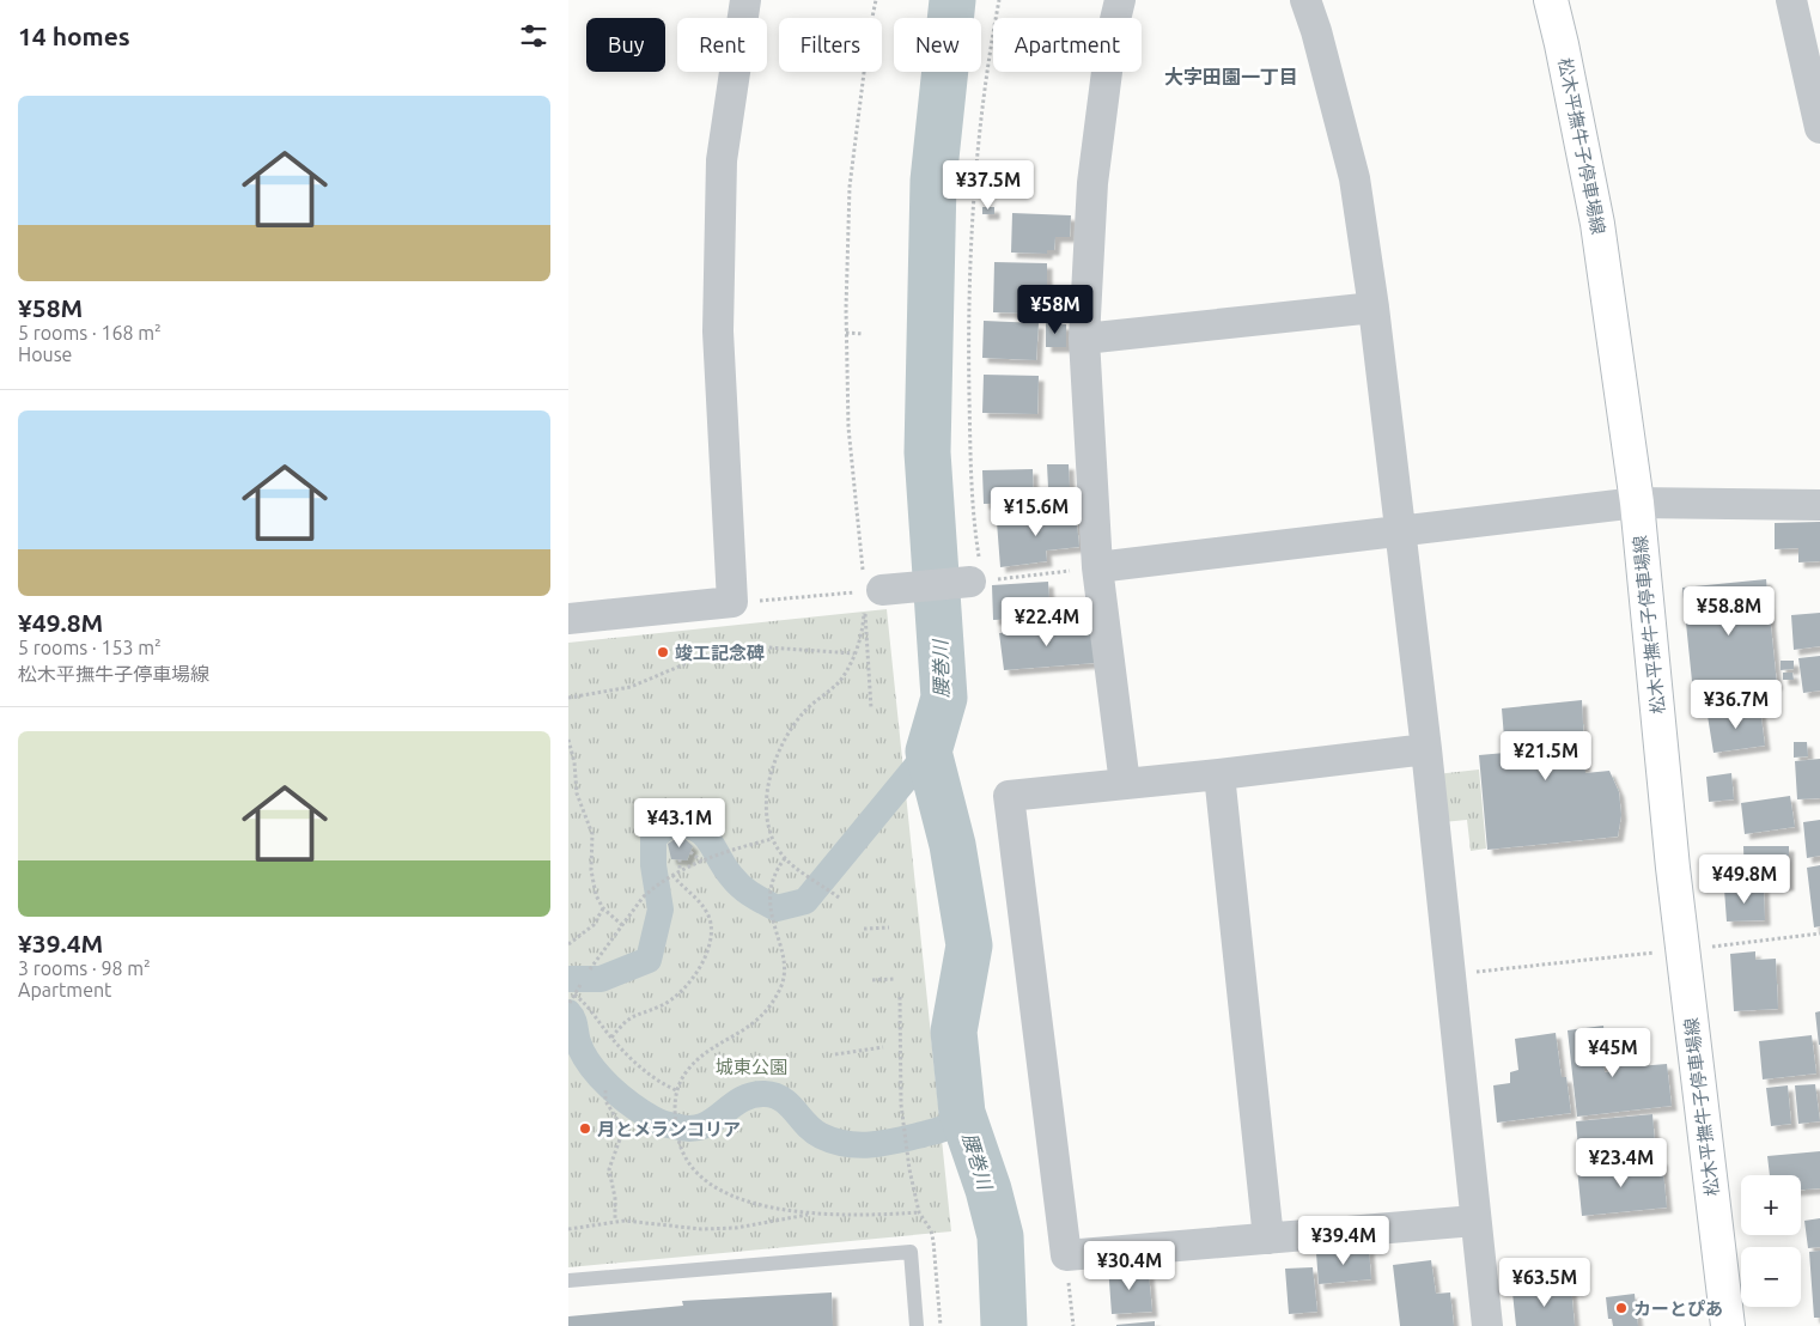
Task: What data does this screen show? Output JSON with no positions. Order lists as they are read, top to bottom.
{
  "streets": {
    "main road": ["松木平撫牛子停車場線"]
  },
  "districts": ["大字田園一丁目"],
  "water": ["腰巻川"],
  "parks": ["城東公園"],
  "places": ["竣工記念碑", "月とメランコリア", "カーとぴあ"],
  "page": {
    "heading": "14 homes",
    "chip": [
      "Buy",
      "Rent",
      "Filters",
      "New",
      "Apartment"
    ],
    "list": [
      {
        "name": "¥58M",
        "note": "5 rooms · 168 m² · House"
      },
      {
        "name": "¥49.8M",
        "note": "5 rooms · 153 m² · 松木平撫牛子停車場線"
      },
      {
        "name": "¥39.4M",
        "note": "3 rooms · 98 m² · Apartment"
      }
    ],
    "price": [
      "¥37.5M",
      "¥58M",
      "¥15.6M",
      "¥58.8M",
      "¥22.4M",
      "¥36.7M",
      "¥21.5M",
      "¥43.1M",
      "¥49.8M",
      "¥45M",
      "¥23.4M",
      "¥39.4M",
      "¥30.4M",
      "¥63.5M"
    ],
    "map_buttons": ["+", "−"]
  }
}
